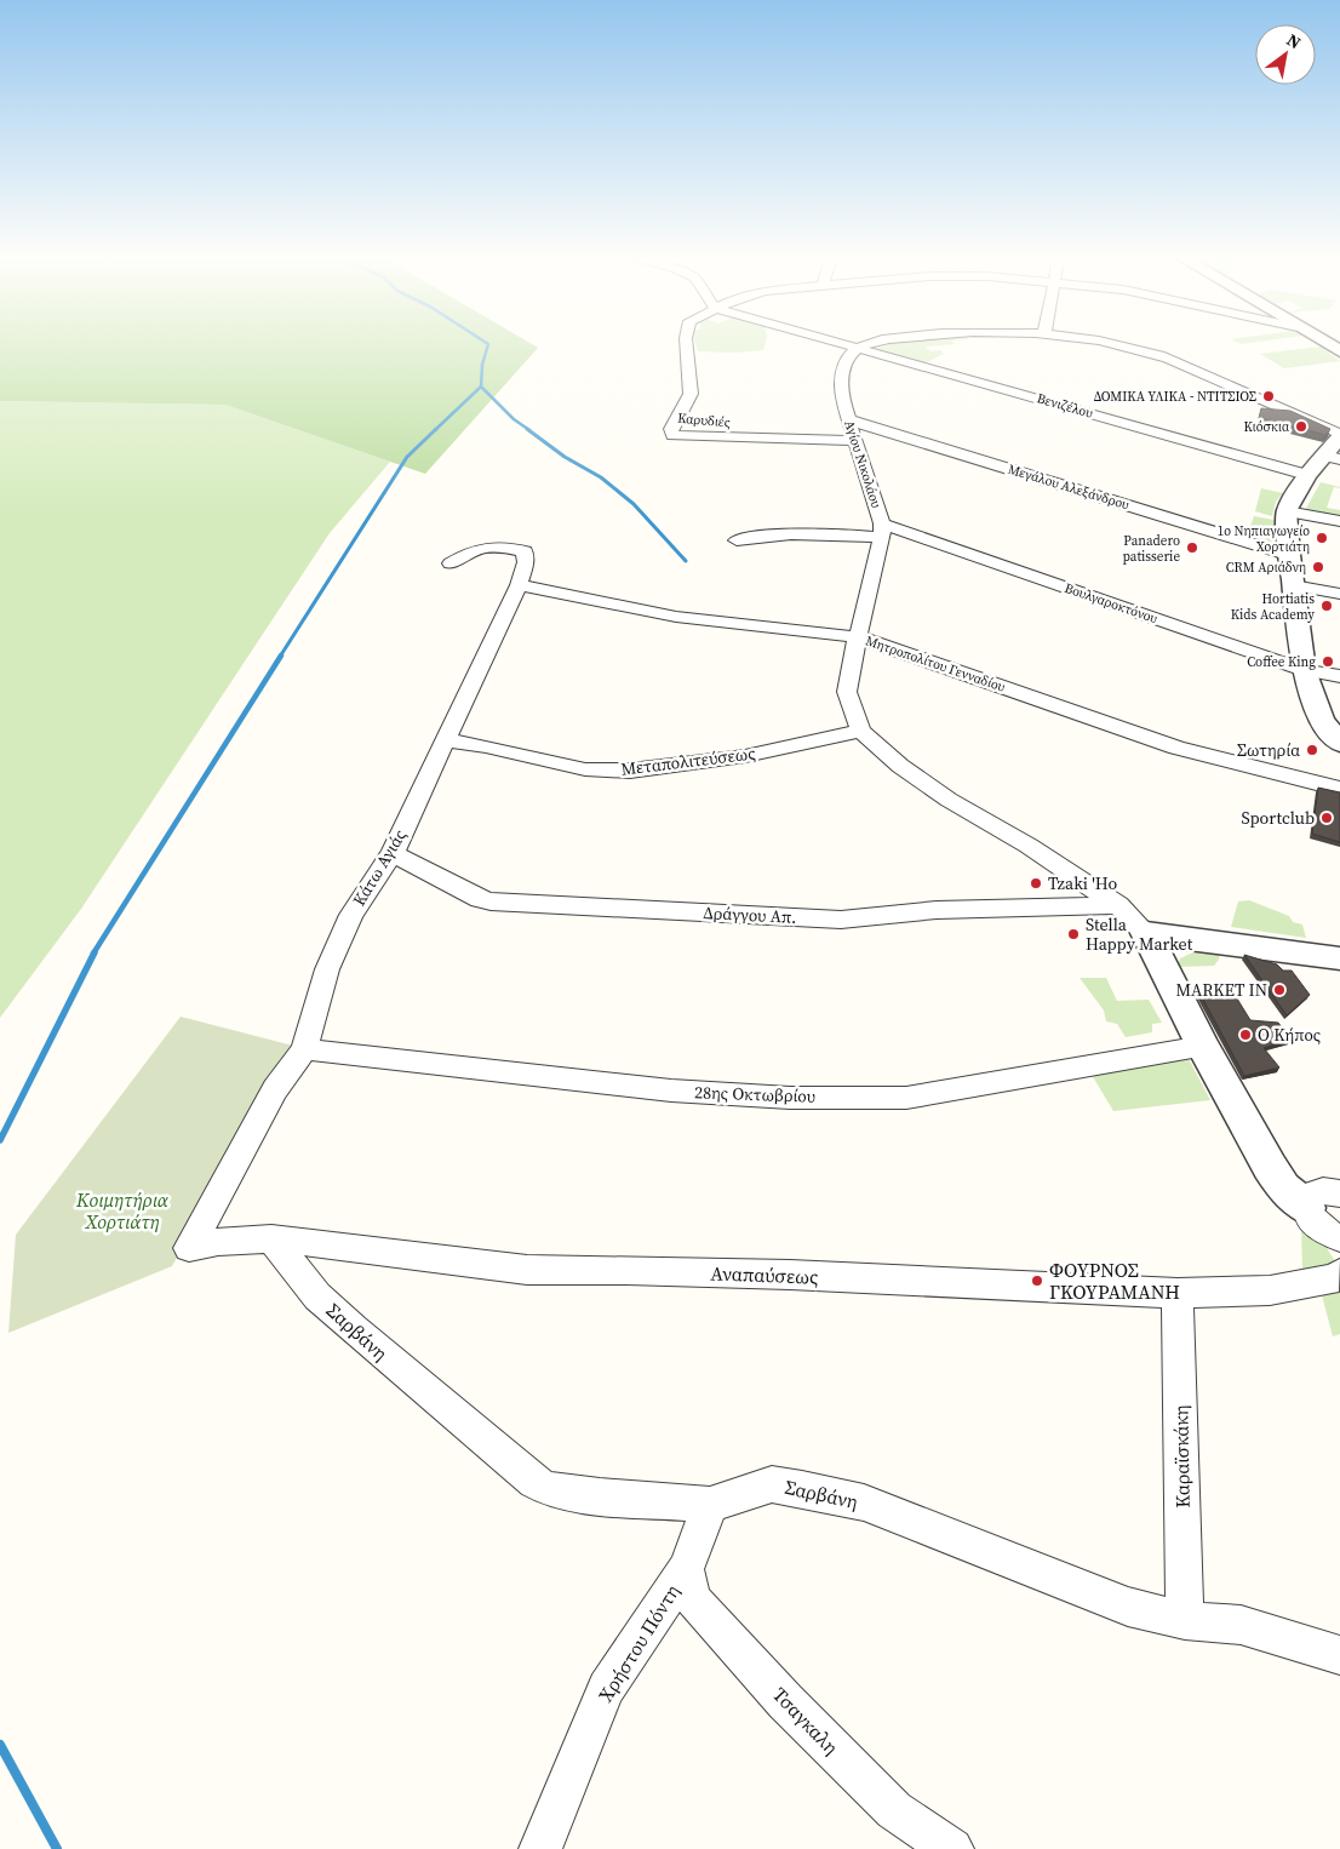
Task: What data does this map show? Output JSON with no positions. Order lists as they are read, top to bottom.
{
  "streets": {
    "street": [
      "Βενιζέλου",
      "Καρυδιές",
      "Αγίου Νικολάου",
      "Μεγάλου Αλεξάνδρου",
      "Βουλγαροκτόνου",
      "Μητροπολίτου Γενναδίου",
      "Μεταπολιτεύσεως",
      "Κάτω Αγιάς",
      "Δράγγου Απ.",
      "28ης Οκτωβρίου",
      "Αναπαύσεως",
      "Σαρβάνη",
      "Καραϊσκάκη",
      "Χρήστου Πόντη",
      "Τσαγκαλη"
    ]
  },
  "crossings": [
    ["Βενιζέλου", "Αγίου Νικολάου"],
    ["Καρυδιές", "Αγίου Νικολάου"],
    ["Αγίου Νικολάου", "Μεγάλου Αλεξάνδρου"],
    ["Αγίου Νικολάου", "Βουλγαροκτόνου"],
    ["Μητροπολίτου Γενναδίου", "Κάτω Αγιάς"],
    ["Μεταπολιτεύσεως", "Κάτω Αγιάς"],
    ["Κάτω Αγιάς", "Δράγγου Απ."],
    ["Κάτω Αγιάς", "28ης Οκτωβρίου"],
    ["Κάτω Αγιάς", "Αναπαύσεως"],
    ["Αναπαύσεως", "Σαρβάνη"],
    ["Αναπαύσεως", "Καραϊσκάκη"],
    ["Σαρβάνη", "Καραϊσκάκη"],
    ["Σαρβάνη", "Χρήστου Πόντη"],
    ["Χρήστου Πόντη", "Τσαγκαλη"]
  ],
  "parks": ["Κοιμητήρια Χορτιάτη"],
  "places": [
    "ΔΟΜΙΚΑ ΥΛΙΚΑ - ΝΤΙΤΣΙΟΣ",
    "Κιόσκια",
    "1ο Νηπιαγωγείο Χορτιάτη",
    "Panadero patisserie",
    "CRM Αριάδνη",
    "Hortiatis Kids Academy",
    "Coffee King",
    "Σωτηρία",
    "Sportclub",
    "Tzaki 'Ho",
    "Stella Happy Market",
    "MARKET IN",
    "Ο Κήπος",
    "ΦΟΥΡΝΟΣ ΓΚΟΥΡΑΜΑΝΗ"
  ],
  "north": "top right"
}
